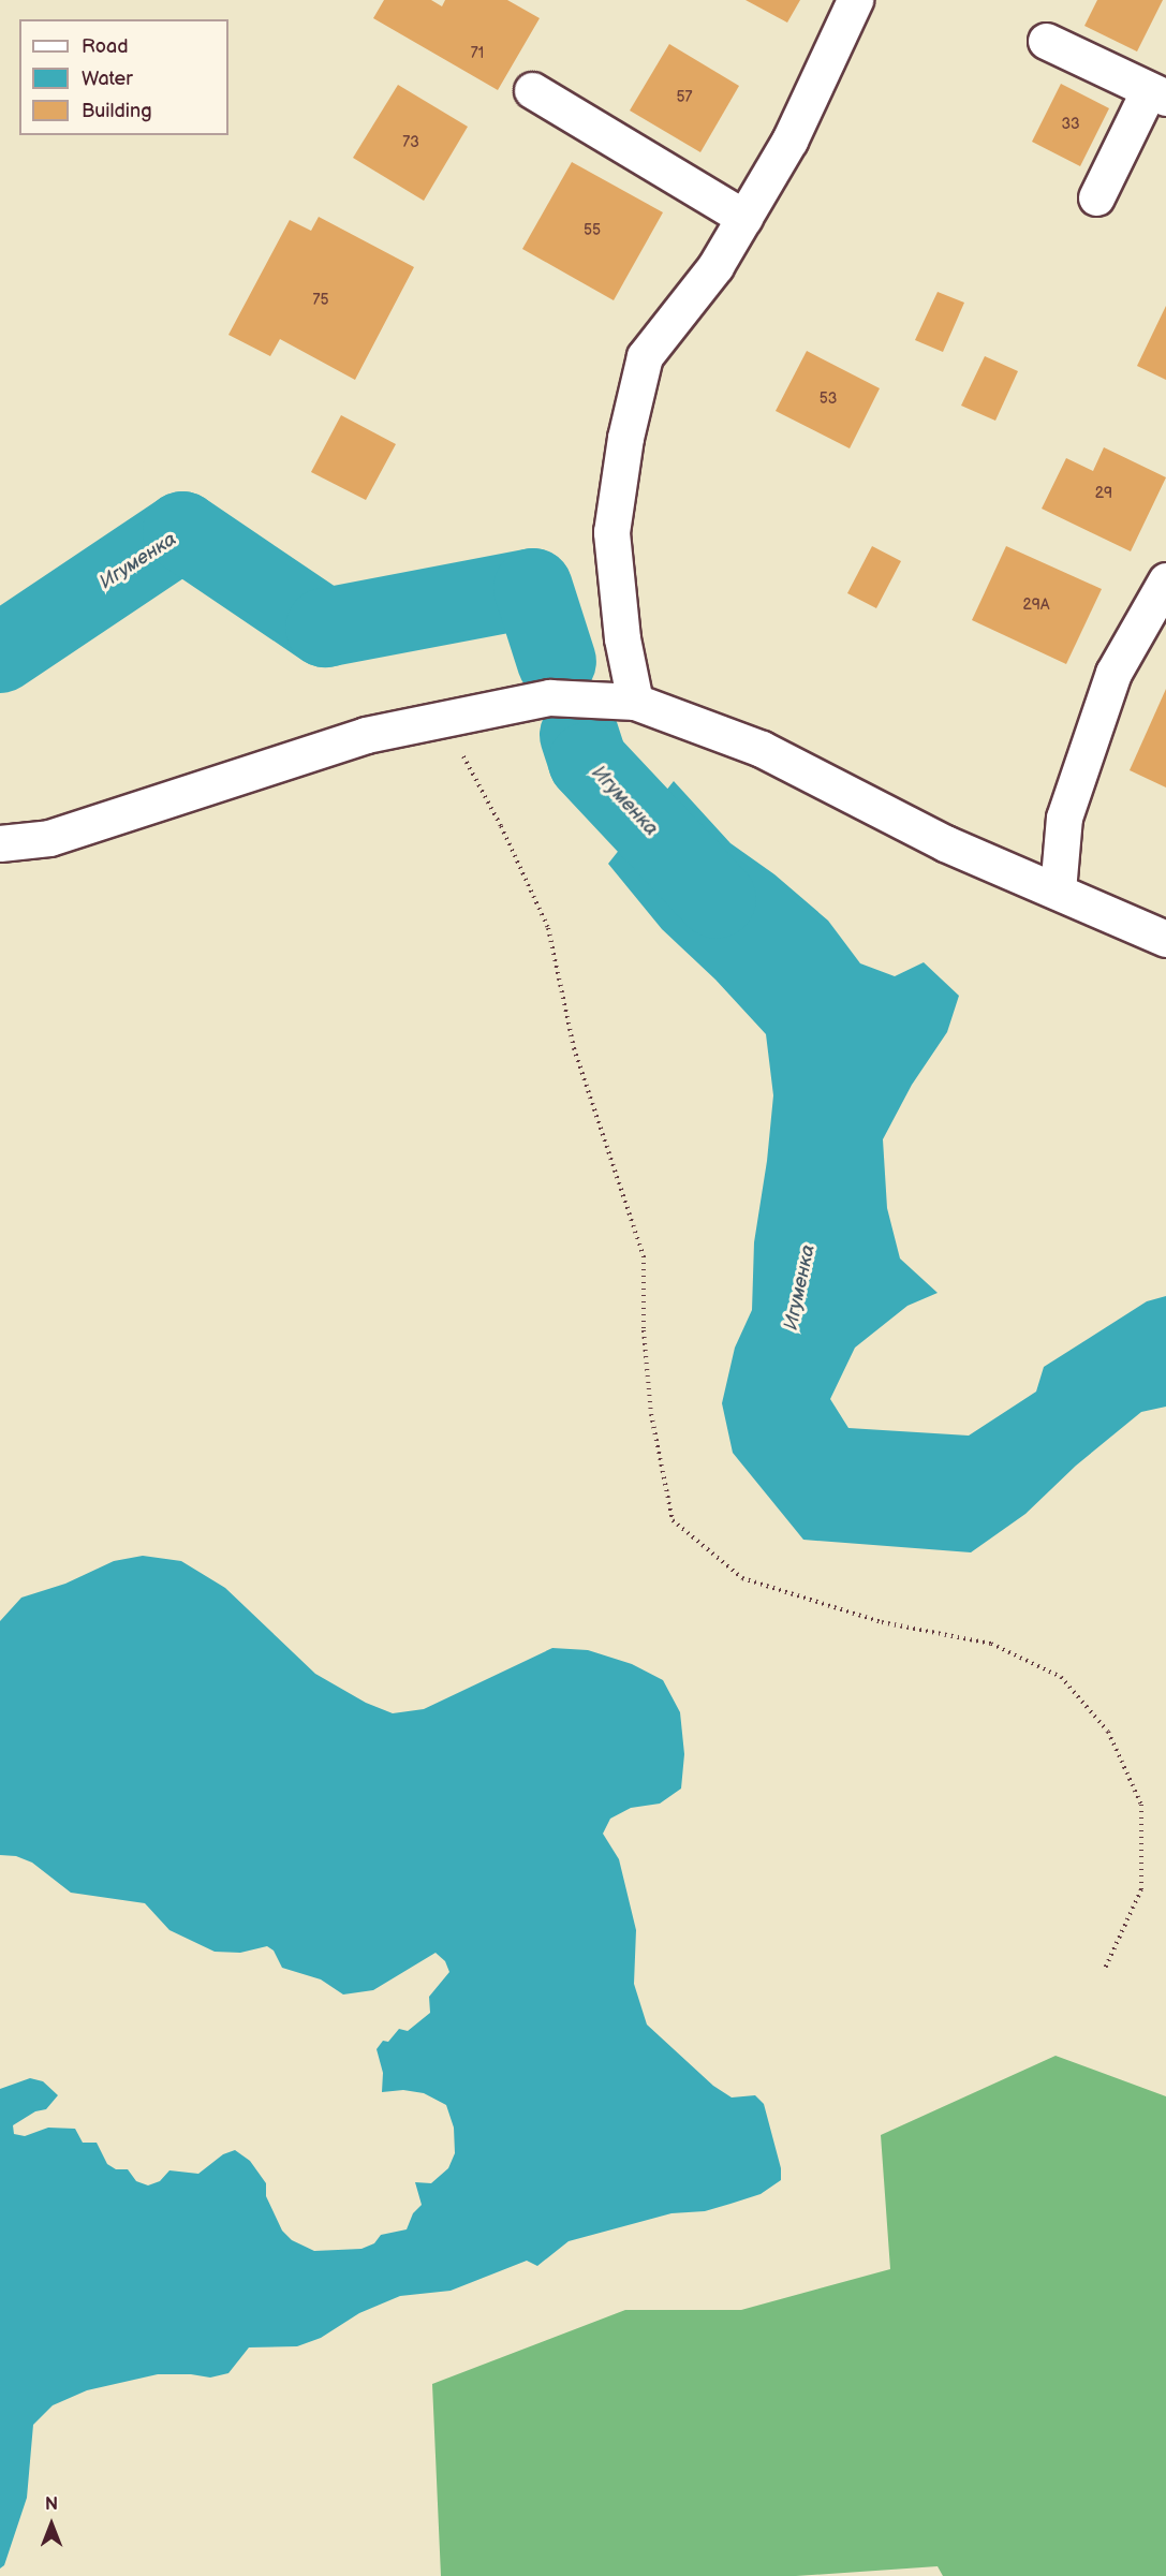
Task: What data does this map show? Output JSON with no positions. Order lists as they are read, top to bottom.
{
  "water": ["Игуменка"],
  "house_numbers": [
    "71",
    "57",
    "33",
    "73",
    "55",
    "75",
    "53",
    "29",
    "29А"
  ],
  "legend": ["Road", "Water", "Building"],
  "north": "top"
}
